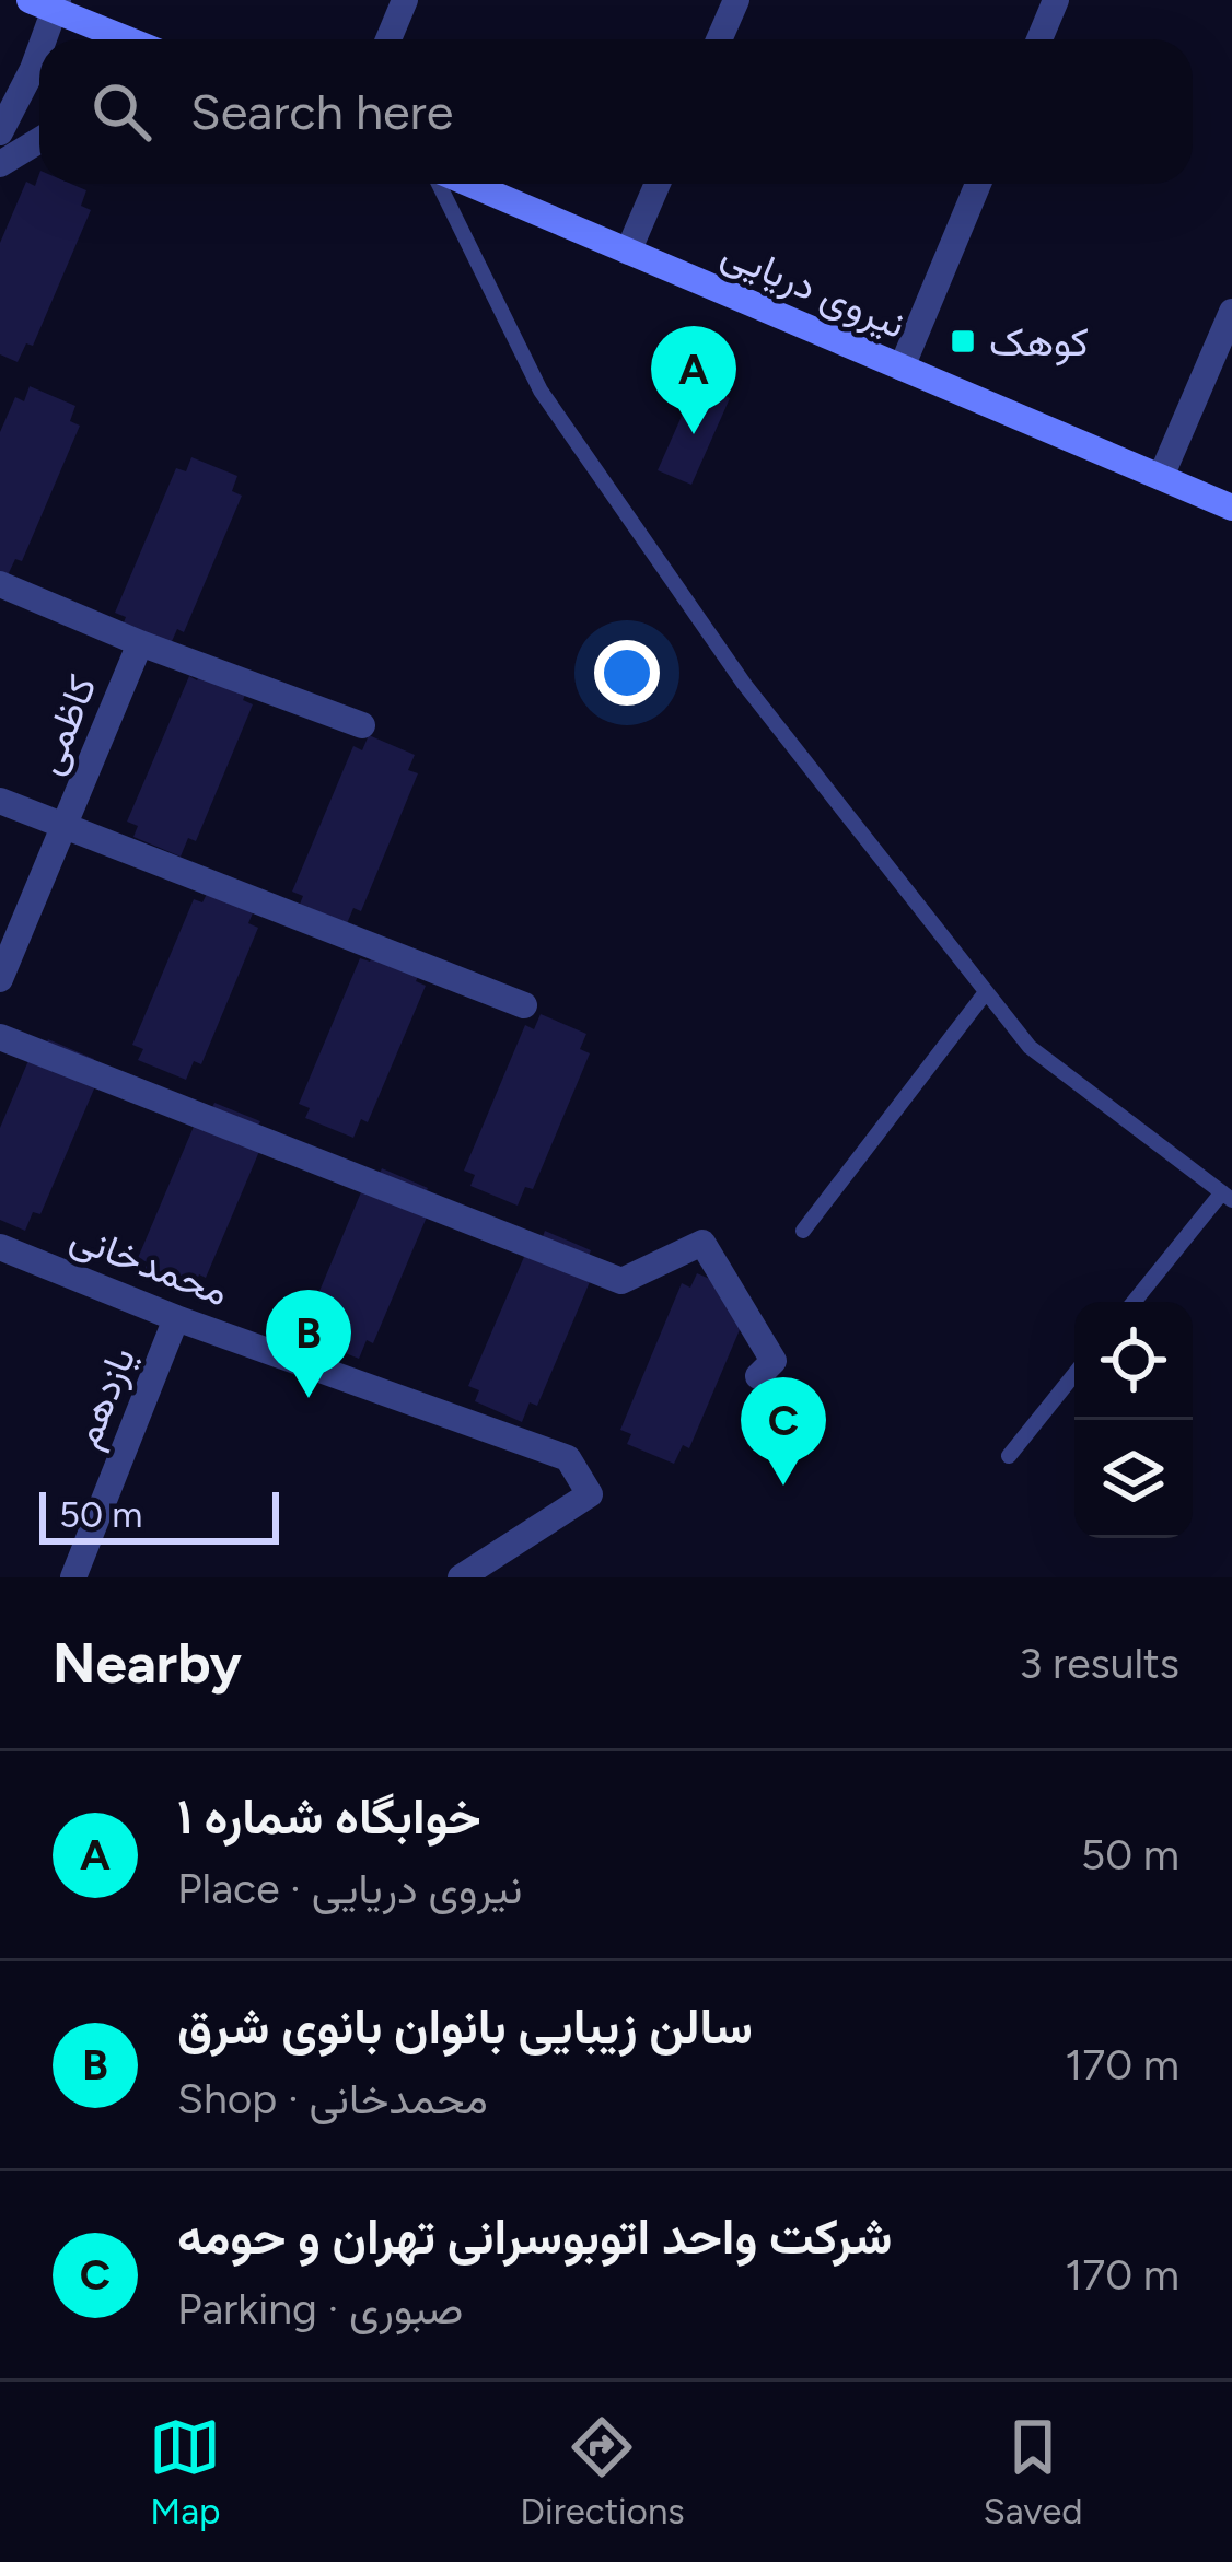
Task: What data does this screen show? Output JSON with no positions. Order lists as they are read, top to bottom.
{
  "streets": {
    "main road": ["نیروی دریایی"],
    "street": ["کاظمی", "محمدخانی", "یازدهم"]
  },
  "crossings": [
    ["محمدخانی", "یازدهم"]
  ],
  "places": {
    "transit": ["کوهک"]
  },
  "scale_bar": "50 m",
  "page": {
    "search": "Search here",
    "pins": ["A", "B", "C"],
    "scale": "50 m",
    "heading": ["Nearby", "3 results"],
    "list": [
      {
        "mark": "A",
        "name": "خوابگاه شماره ۱",
        "note": "Place · نیروی دریایی",
        "value": "50 m"
      },
      {
        "mark": "B",
        "name": "سالن زیبایی بانوان بانوی شرق",
        "note": "Shop · محمدخانی",
        "value": "170 m"
      },
      {
        "mark": "C",
        "name": "شرکت واحد اتوبوسرانی تهران و حومه",
        "note": "Parking · صبوری",
        "value": "170 m"
      }
    ],
    "nav": ["Map", "Directions", "Saved"]
  }
}
